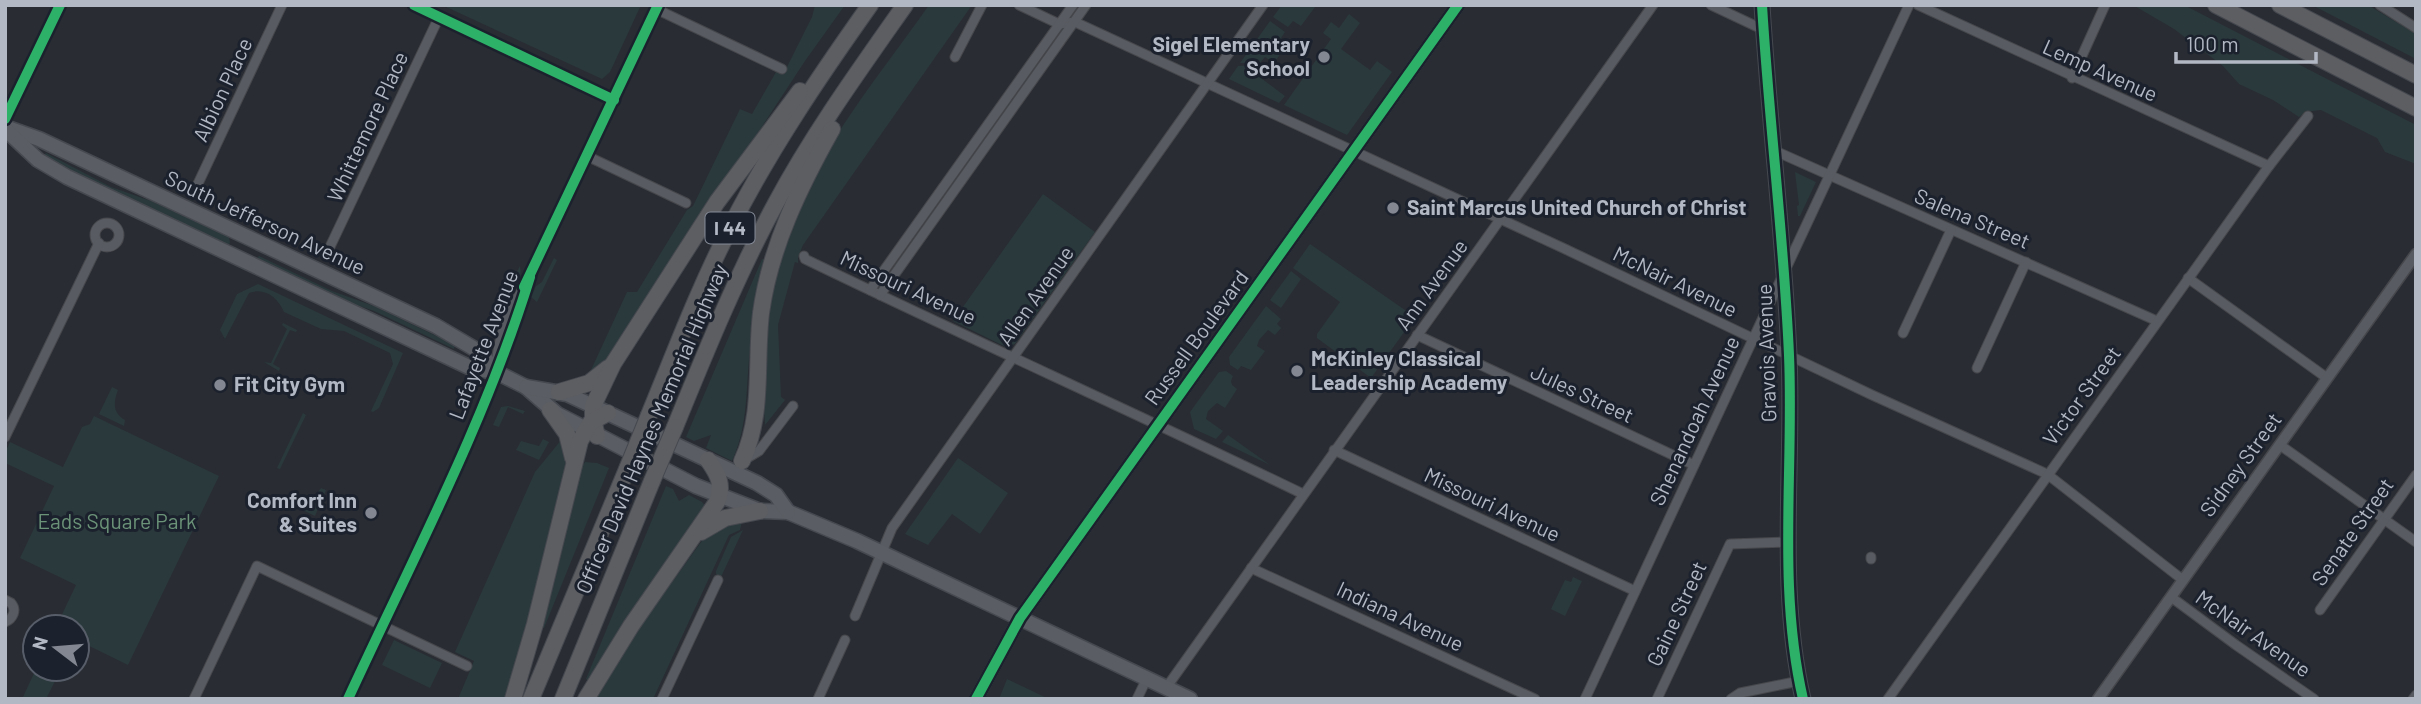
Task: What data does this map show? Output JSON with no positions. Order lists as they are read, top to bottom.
{
  "streets": {
    "highway": ["I 44", "Officer David Haynes Memorial Highway"],
    "main road": ["South Jefferson Avenue", "Russell Boulevard", "Gravois Avenue"],
    "street": [
      "Lemp Avenue",
      "Albion Place",
      "Whittemore Place",
      "Salena Street",
      "McNair Avenue",
      "Ann Avenue",
      "Missouri Avenue",
      "Allen Avenue",
      "Lafayette Avenue",
      "Jules Street",
      "Victor Street",
      "Shenandoah Avenue",
      "Sidney Street",
      "Senate Street",
      "Gaine Street",
      "Indiana Avenue"
    ]
  },
  "crossings": [
    ["Lemp Avenue", "Victor Street"],
    ["Salena Street", "Gravois Avenue"],
    ["Salena Street", "Victor Street"],
    ["Salena Street", "Shenandoah Avenue"],
    ["South Jefferson Avenue", "Ann Avenue"],
    ["South Jefferson Avenue", "Allen Avenue"],
    ["South Jefferson Avenue", "Russell Boulevard"],
    ["South Jefferson Avenue", "Lafayette Avenue"],
    ["McNair Avenue", "Ann Avenue"],
    ["McNair Avenue", "Allen Avenue"],
    ["McNair Avenue", "Russell Boulevard"],
    ["McNair Avenue", "Gravois Avenue"],
    ["McNair Avenue", "Victor Street"],
    ["McNair Avenue", "Shenandoah Avenue"],
    ["McNair Avenue", "Sidney Street"],
    ["Ann Avenue", "Missouri Avenue"],
    ["Ann Avenue", "Jules Street"],
    ["Ann Avenue", "Indiana Avenue"],
    ["Missouri Avenue", "Allen Avenue"],
    ["Missouri Avenue", "Russell Boulevard"],
    ["Missouri Avenue", "Shenandoah Avenue"],
    ["Gravois Avenue", "Shenandoah Avenue"],
    ["Gravois Avenue", "Gaine Street"],
    ["Jules Street", "Shenandoah Avenue"]
  ],
  "parks": ["Eads Square Park"],
  "places": [
    "Sigel Elementary School",
    "Saint Marcus United Church of Christ",
    "McKinley Classical Leadership Academy",
    "Fit City Gym",
    "Comfort Inn & Suites"
  ],
  "scale_bar": "100 m",
  "north": "left"
}
